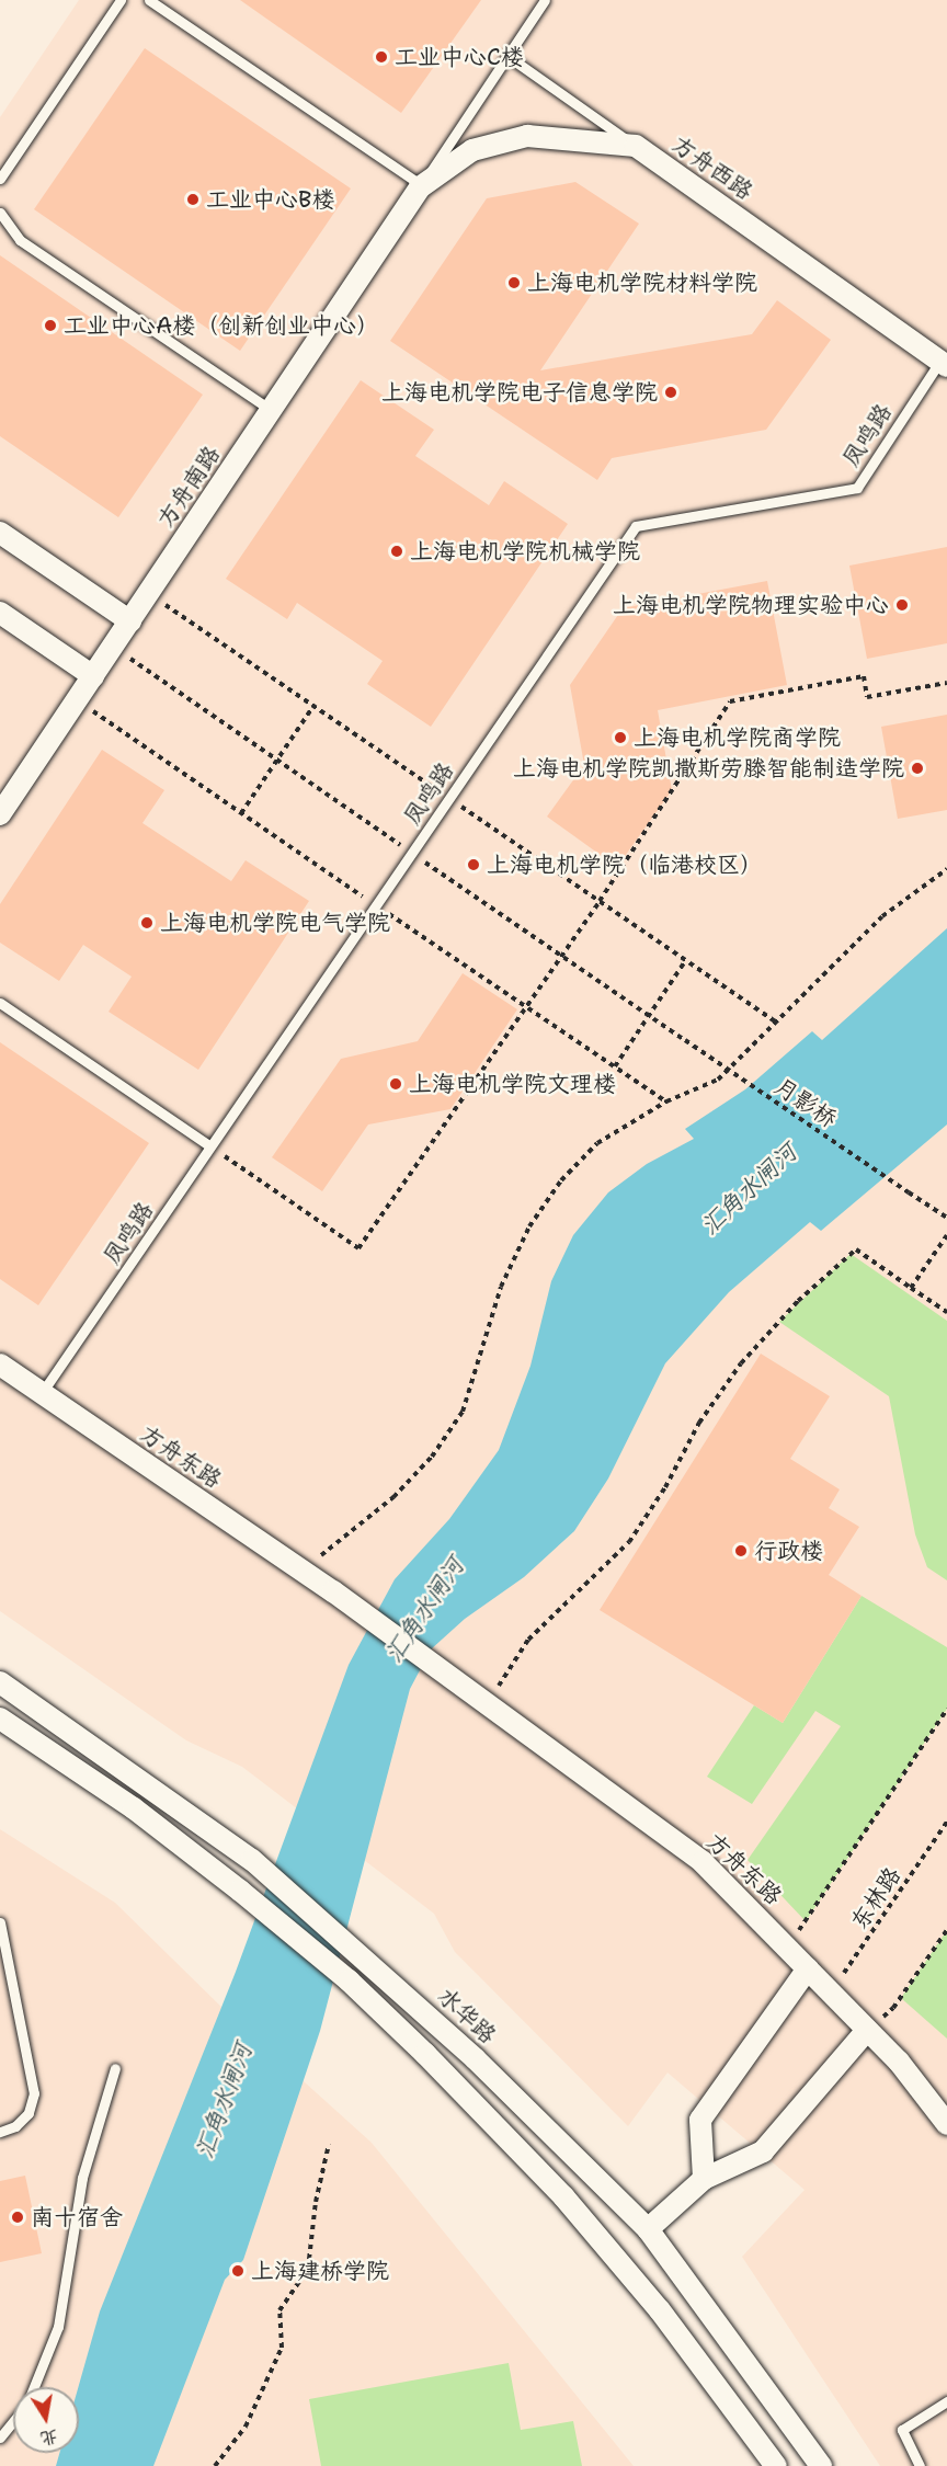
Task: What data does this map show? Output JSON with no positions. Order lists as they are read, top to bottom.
{
  "streets": {
    "street": [
      "方舟西路",
      "方舟南路",
      "方舟东路",
      "水华路"
    ],
    "lane": ["凤鸣路"],
    "path": ["月影桥", "东林路"]
  },
  "crossings": [
    ["方舟西路", "凤鸣路"],
    ["方舟西路", "方舟南路"],
    ["凤鸣路", "方舟东路"],
    ["方舟东路", "东林路"]
  ],
  "water": ["汇角水闸河"],
  "places": [
    "工业中心C楼",
    "工业中心B楼",
    "上海电机学院材料学院",
    "工业中心A楼（创新创业中心）",
    "上海电机学院电子信息学院",
    "上海电机学院机械学院",
    "上海电机学院物理实验中心",
    "上海电机学院商学院",
    "上海电机学院凯撒斯劳滕智能制造学院",
    "上海电机学院（临港校区）",
    "上海电机学院电气学院",
    "上海电机学院文理楼",
    "行政楼",
    "南十宿舍",
    "上海建桥学院"
  ],
  "north": "bottom"
}
